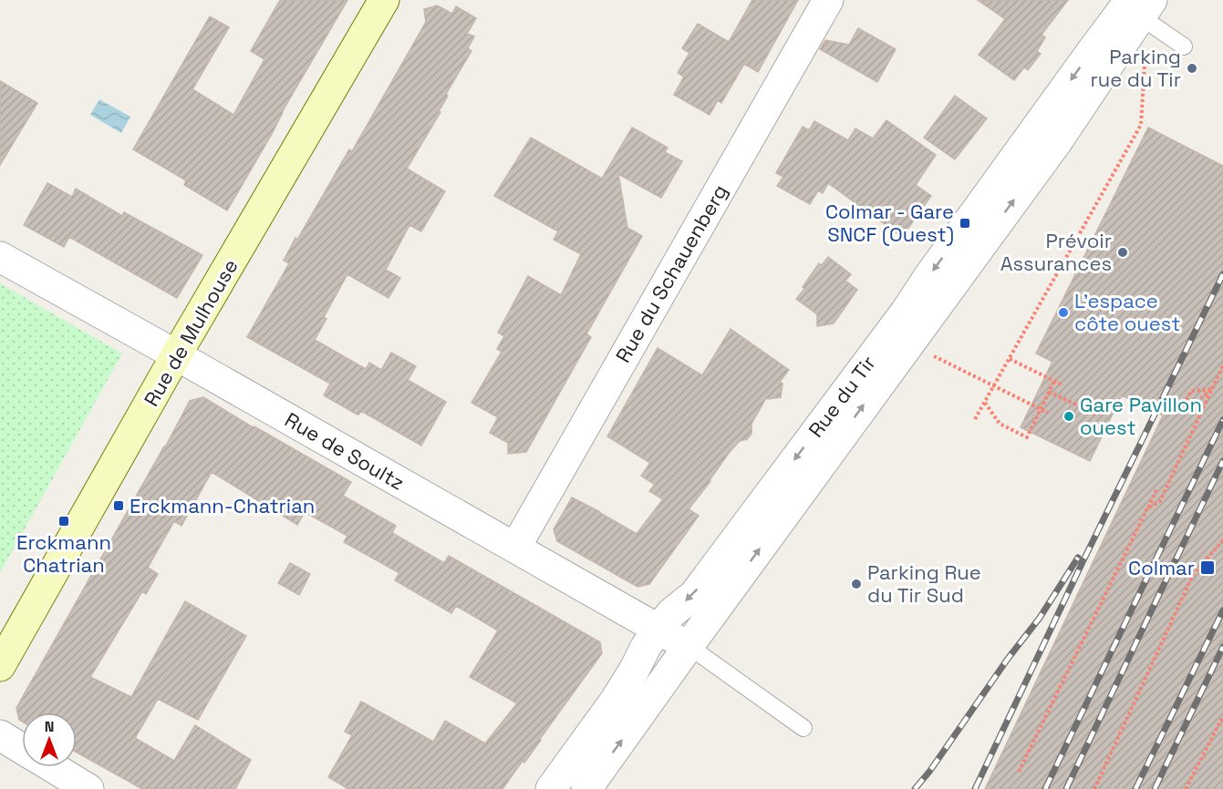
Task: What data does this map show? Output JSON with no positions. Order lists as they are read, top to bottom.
{
  "streets": {
    "street": [
      "Rue du Schauenberg",
      "Rue de Mulhouse",
      "Rue du Tir",
      "Rue de Soultz"
    ]
  },
  "crossings": [
    ["Rue du Schauenberg", "Rue de Soultz"],
    ["Rue de Mulhouse", "Rue de Soultz"],
    ["Rue du Tir", "Rue de Soultz"]
  ],
  "places": {
    "other": [
      "Parking rue du Tir",
      "Prévoir Assurances",
      "L'espace côte ouest",
      "Gare Pavillon ouest",
      "Parking Rue du Tir Sud"
    ],
    "transit": [
      "Colmar - Gare SNCF (Ouest)",
      "Erckmann-Chatrian",
      "Erckmann Chatrian",
      "Colmar"
    ]
  },
  "north": "top"
}
